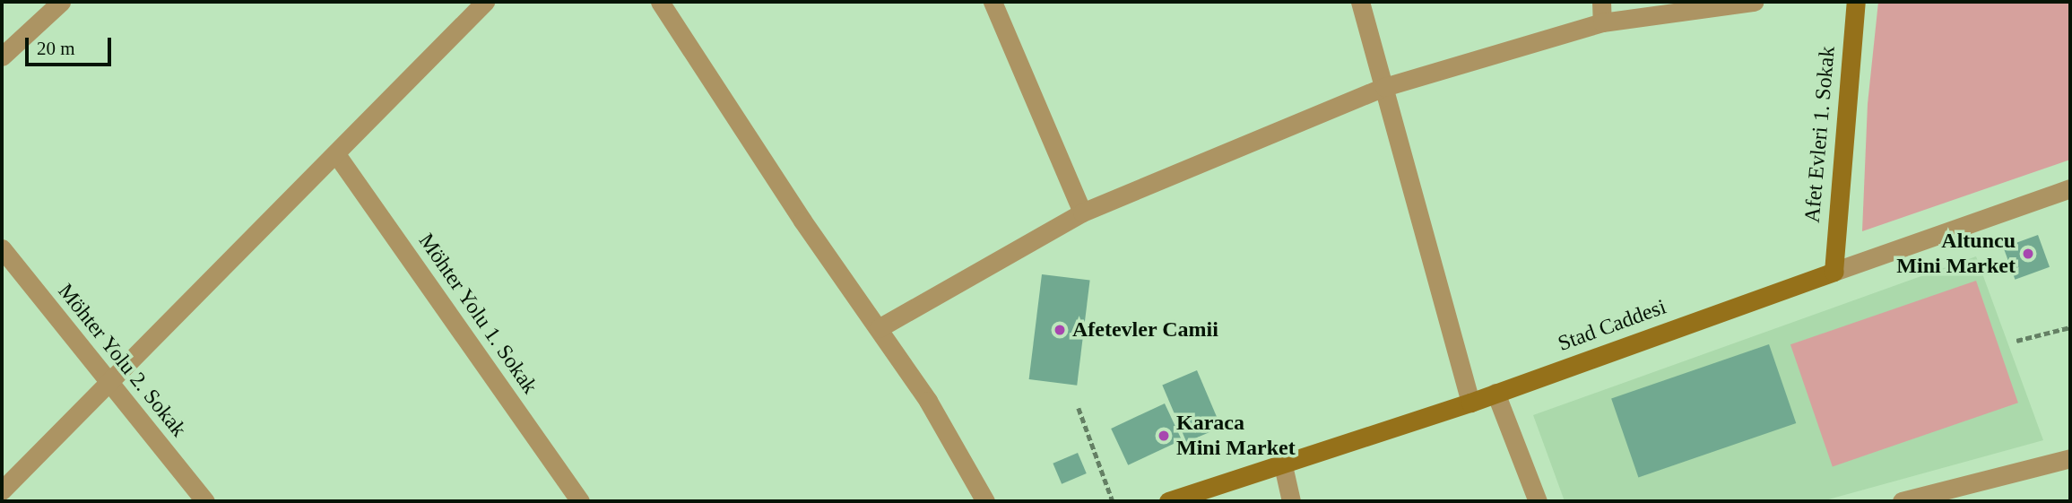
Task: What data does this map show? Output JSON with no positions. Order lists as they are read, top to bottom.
{
  "streets": {
    "street": [
      "Afet Evleri 1. Sokak",
      "Möhter Yolu 1. Sokak",
      "Stad Caddesi",
      "Möhter Yolu 2. Sokak"
    ]
  },
  "crossings": [
    ["Afet Evleri 1. Sokak", "Stad Caddesi"]
  ],
  "places": ["Altuncu Mini Market", "Afetevler Camii", "Karaca Mini Market"],
  "scale_bar": "20 m"
}
